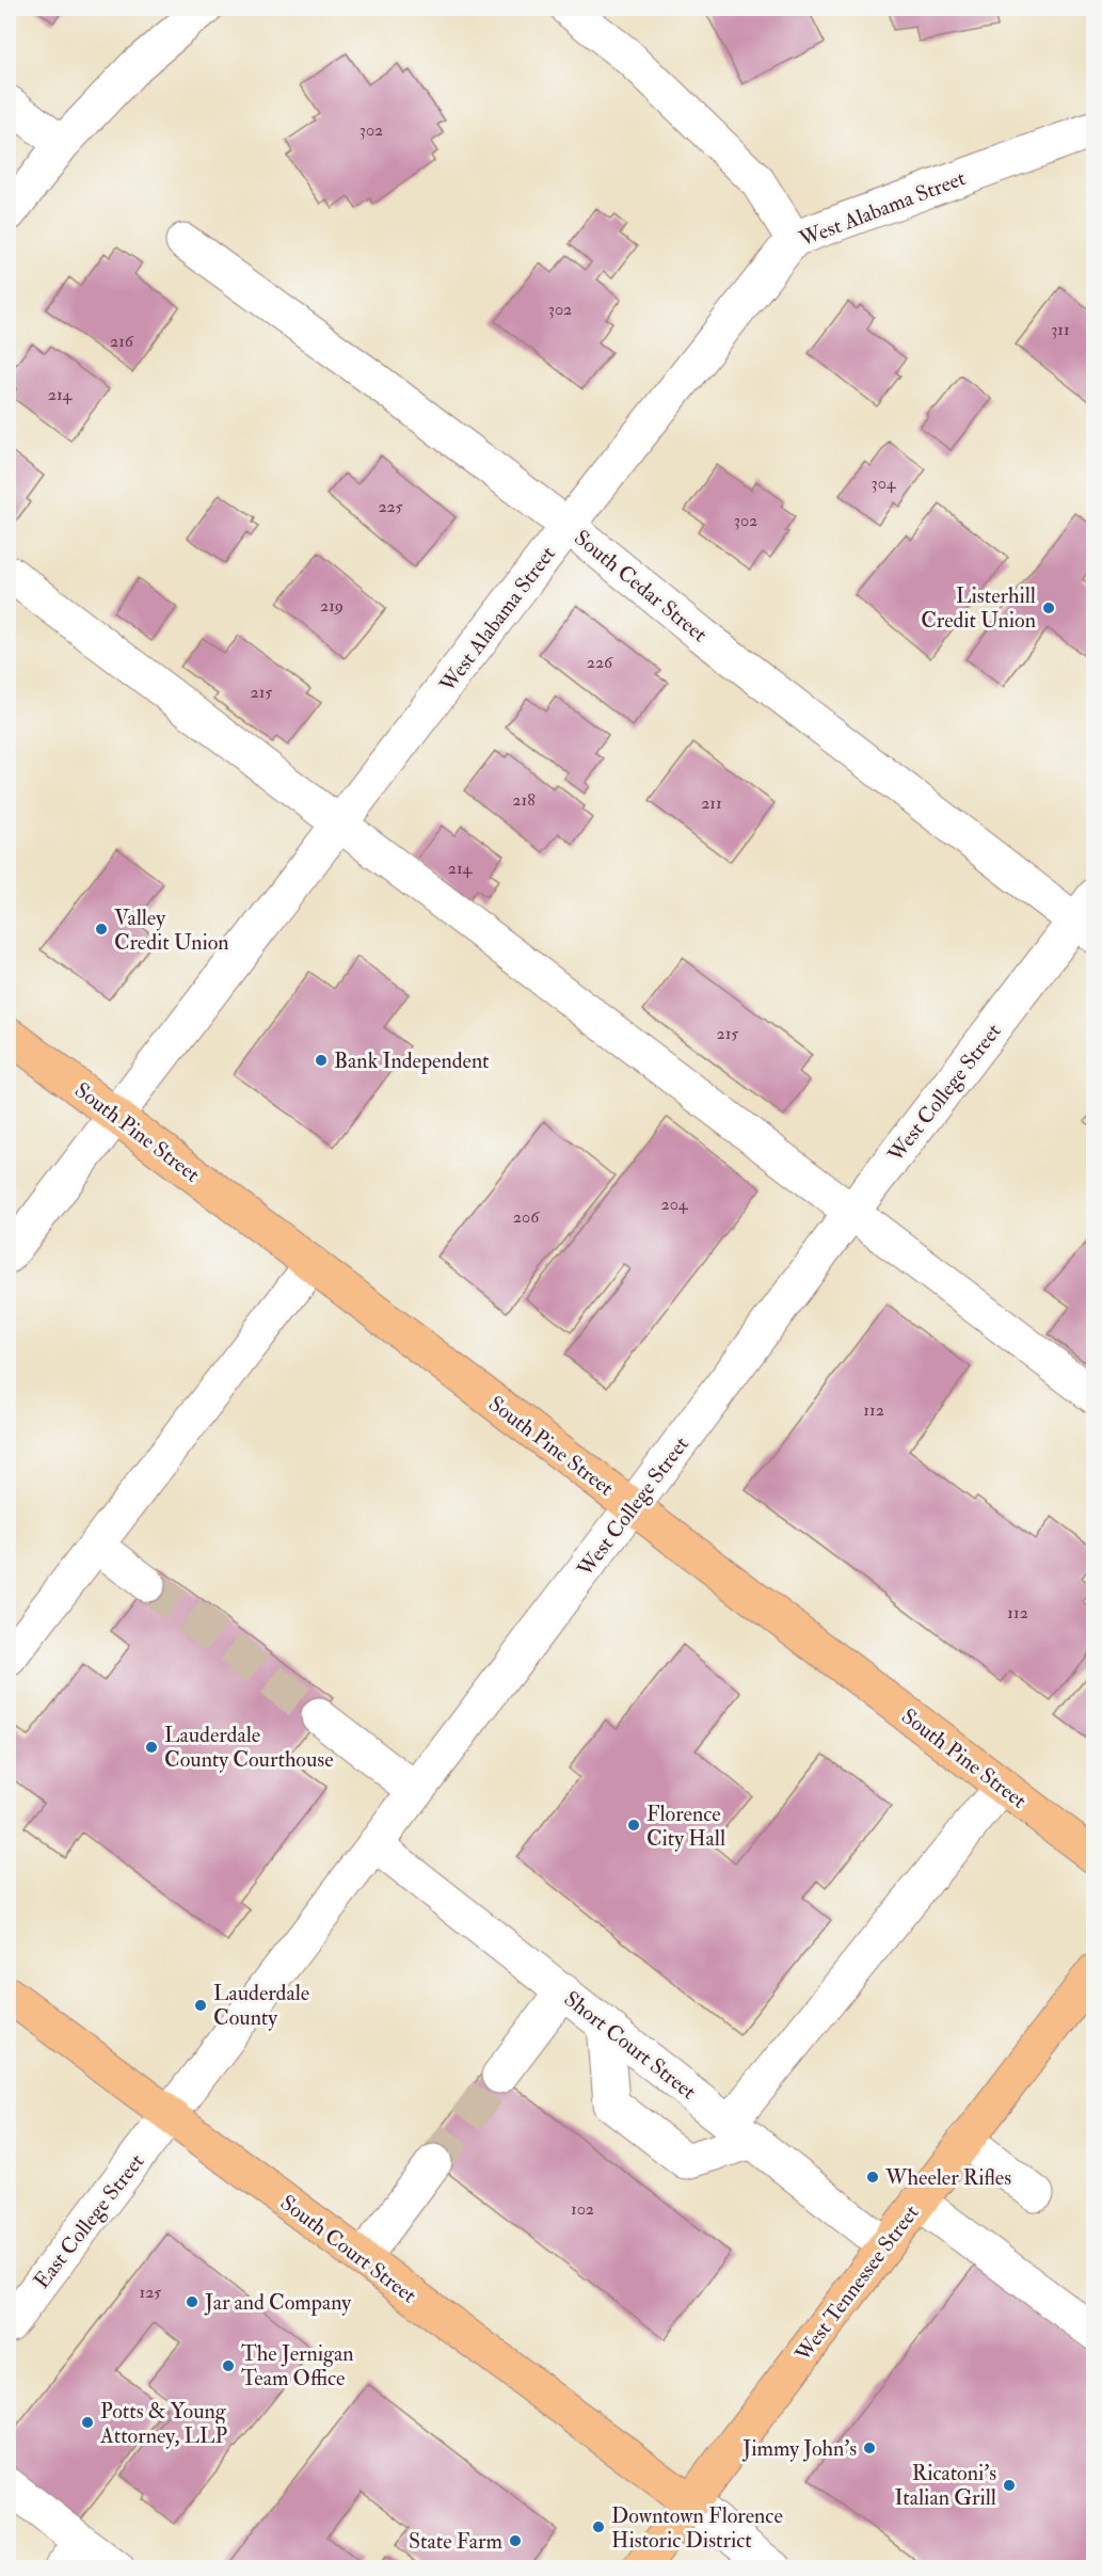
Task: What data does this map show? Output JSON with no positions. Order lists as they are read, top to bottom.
{
  "streets": {
    "main road": ["South Pine Street", "South Court Street", "West Tennessee Street"],
    "street": [
      "West Alabama Street",
      "South Cedar Street",
      "West College Street",
      "Short Court Street",
      "East College Street"
    ]
  },
  "crossings": [
    ["West Alabama Street", "South Cedar Street"],
    ["West Alabama Street", "South Pine Street"],
    ["South Cedar Street", "West College Street"],
    ["West College Street", "South Pine Street"],
    ["West College Street", "Short Court Street"],
    ["West College Street", "East College Street"],
    ["West College Street", "South Court Street"],
    ["Short Court Street", "West Tennessee Street"],
    ["East College Street", "South Court Street"],
    ["South Court Street", "West Tennessee Street"]
  ],
  "places": [
    "Listerhill Credit Union",
    "Valley Credit Union",
    "Bank Independent",
    "Lauderdale County Courthouse",
    "Florence City Hall",
    "Lauderdale County",
    "Wheeler Rifles",
    "Jar and Company",
    "The Jernigan Team Office",
    "Potts & Young Attorney, LLP",
    "Jimmy John's",
    "Ricatoni's Italian Grill",
    "Downtown Florence Historic District",
    "State Farm"
  ],
  "house_numbers": [
    "302",
    "302",
    "311",
    "216",
    "214",
    "304",
    "225",
    "302",
    "219",
    "226",
    "215",
    "218",
    "211",
    "214",
    "215",
    "204",
    "206",
    "112",
    "112",
    "102",
    "125"
  ]
}
